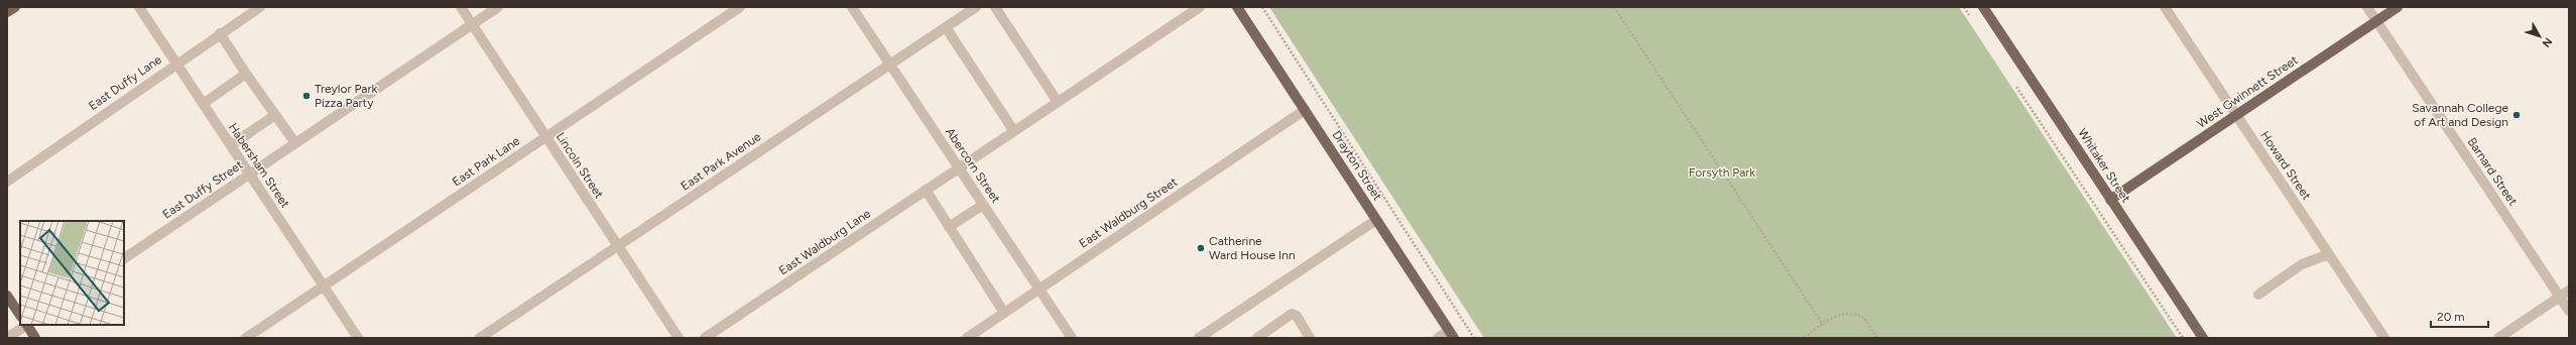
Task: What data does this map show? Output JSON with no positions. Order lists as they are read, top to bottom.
{
  "streets": {
    "main road": ["West Gwinnett Street", "Drayton Street", "Whitaker Street"],
    "street": [
      "East Duffy Lane",
      "East Park Lane",
      "East Park Avenue",
      "Habersham Street",
      "Lincoln Street",
      "Abercorn Street",
      "Howard Street",
      "Barnard Street",
      "East Duffy Street",
      "East Waldburg Street",
      "East Waldburg Lane"
    ]
  },
  "crossings": [
    ["East Duffy Lane", "Habersham Street"],
    ["West Gwinnett Street", "Whitaker Street"],
    ["West Gwinnett Street", "Howard Street"],
    ["West Gwinnett Street", "Barnard Street"],
    ["East Park Lane", "Habersham Street"],
    ["East Park Lane", "Lincoln Street"],
    ["East Park Avenue", "Lincoln Street"],
    ["East Park Avenue", "Abercorn Street"],
    ["Habersham Street", "East Duffy Street"],
    ["Lincoln Street", "East Duffy Street"],
    ["Abercorn Street", "East Waldburg Street"],
    ["Abercorn Street", "East Waldburg Lane"],
    ["Drayton Street", "East Waldburg Street"]
  ],
  "parks": ["Forsyth Park"],
  "places": ["Treylor Park Pizza Party", "Savannah College of Art and Design", "Catherine Ward House Inn"],
  "scale_bar": "20 m",
  "north": "bottom right"
}
